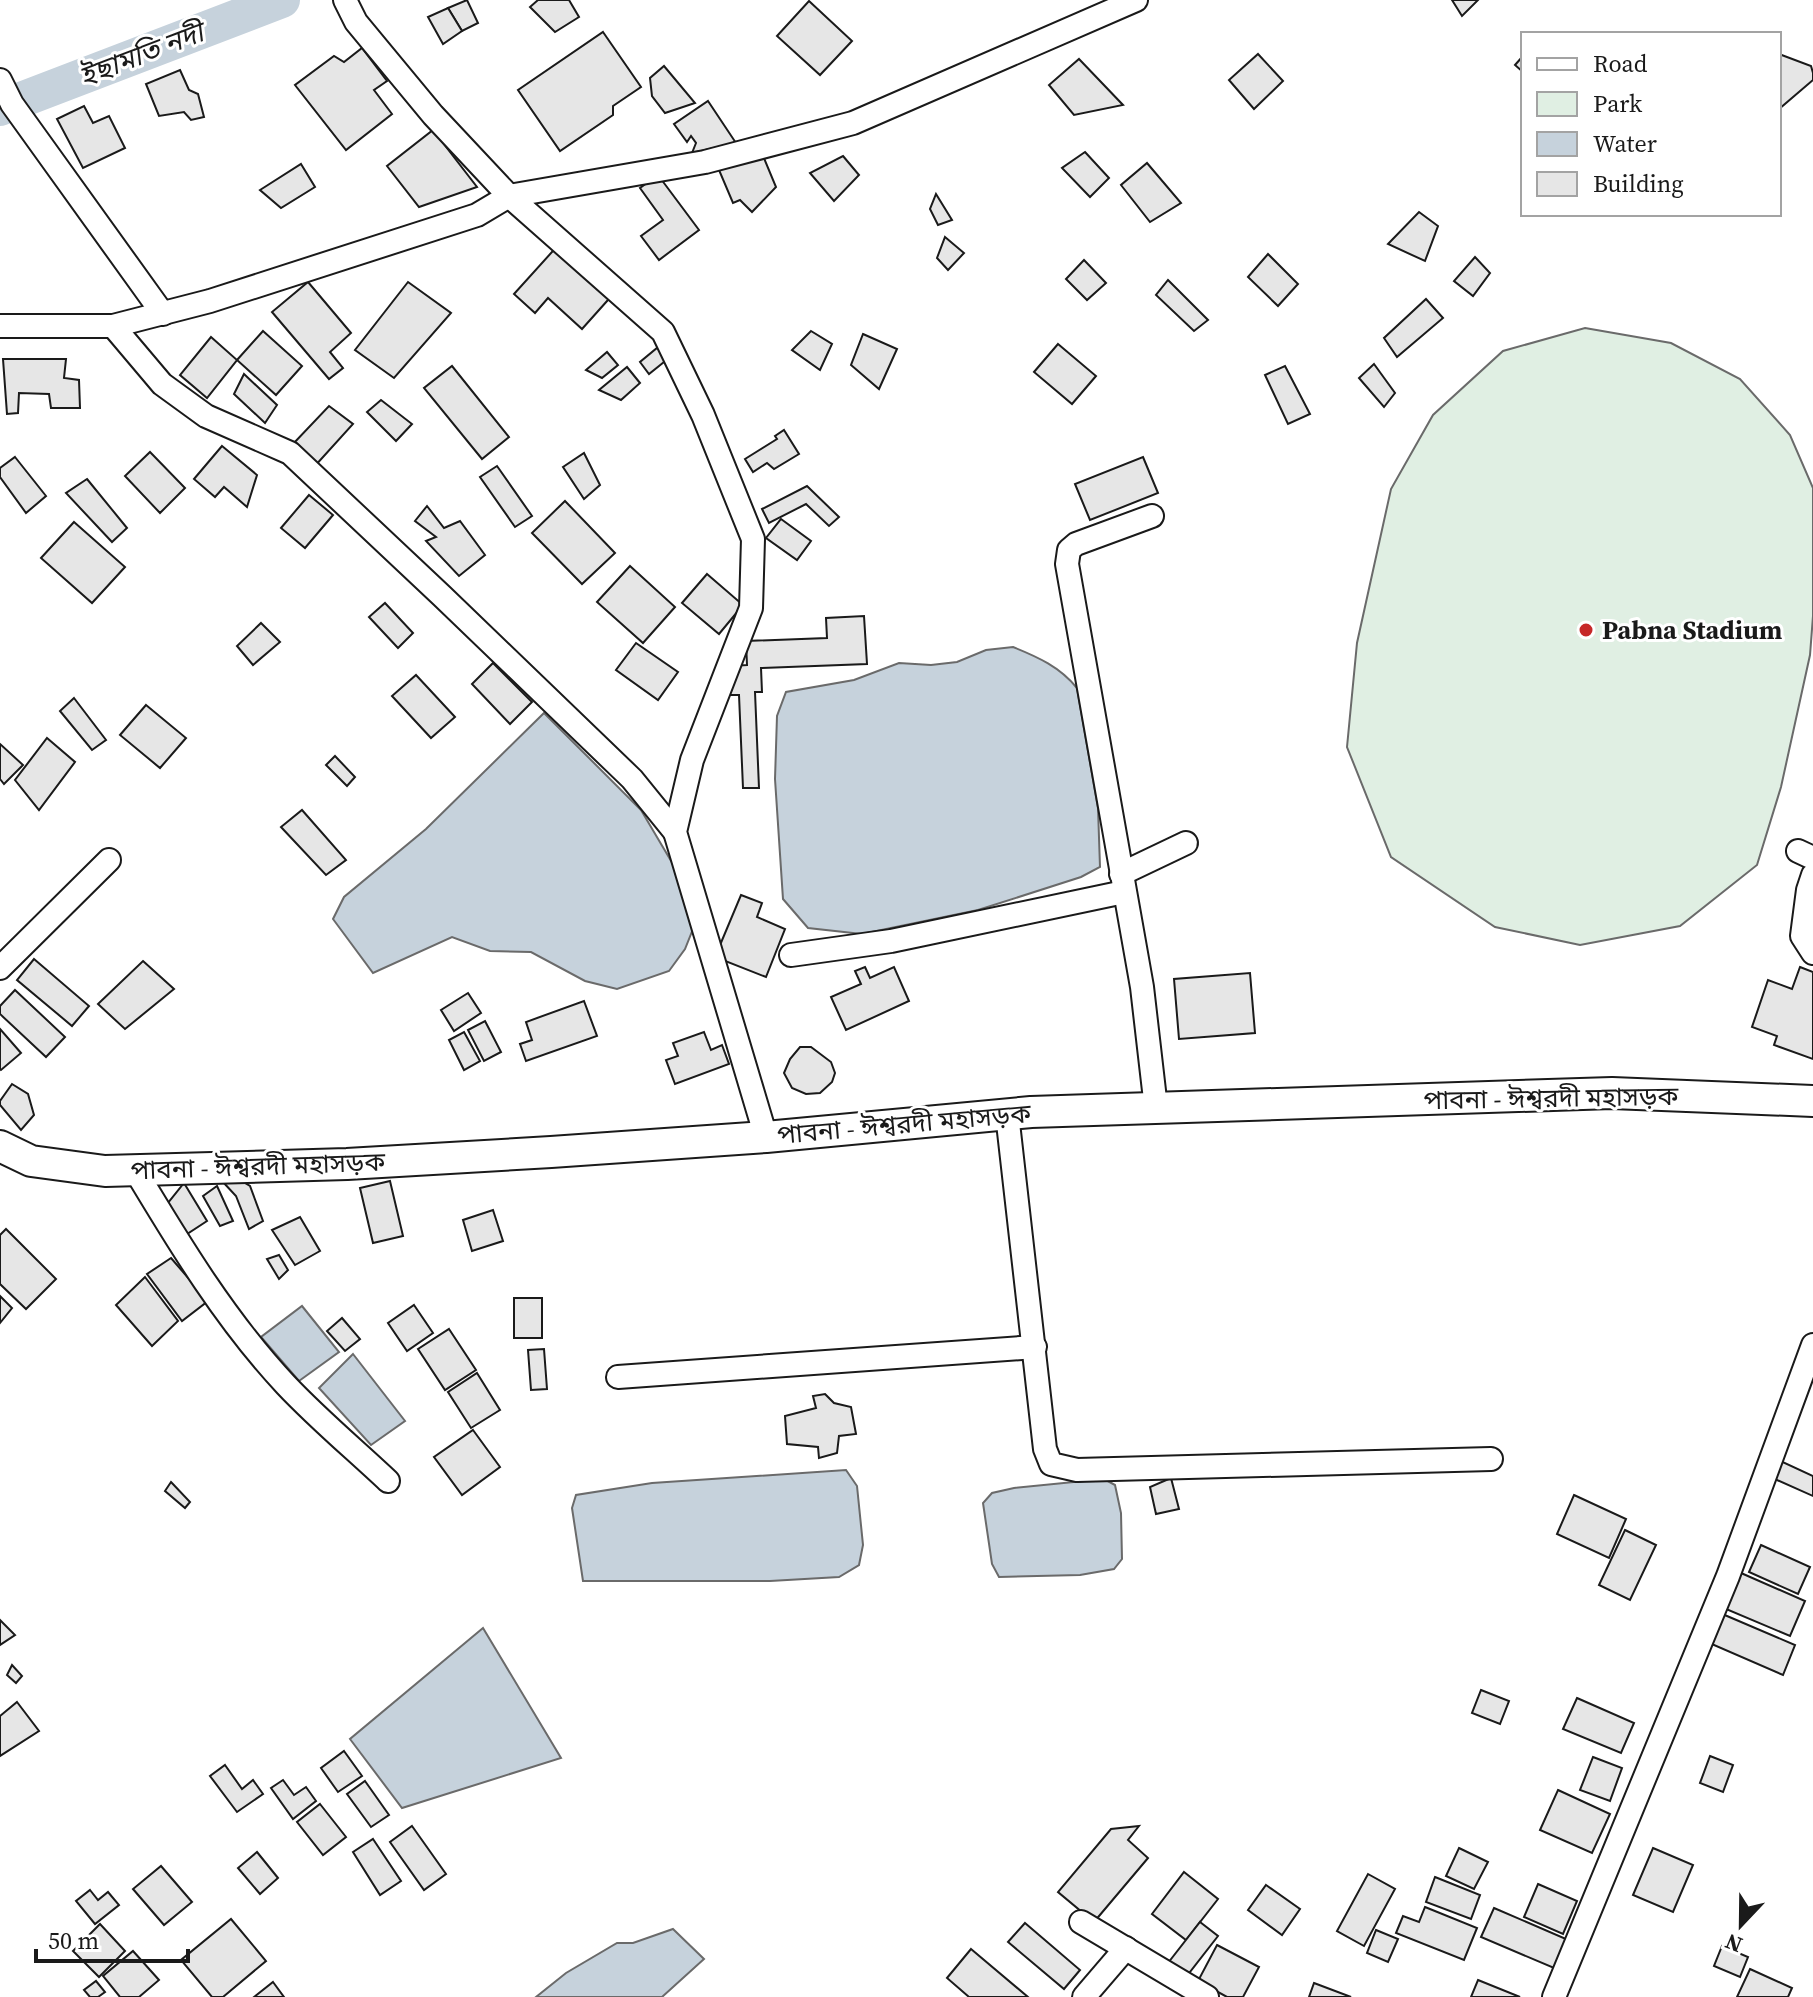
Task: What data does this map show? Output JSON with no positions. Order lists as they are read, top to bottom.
{
  "streets": {
    "main road": ["পাবনা - ঈশ্বরদী মহাসড়ক"]
  },
  "water": ["ইছামতি নদী"],
  "places": ["Pabna Stadium"],
  "legend": [
    "Road",
    "Park",
    "Water",
    "Building"
  ],
  "scale_bar": "50 m",
  "north": "bottom"
}
